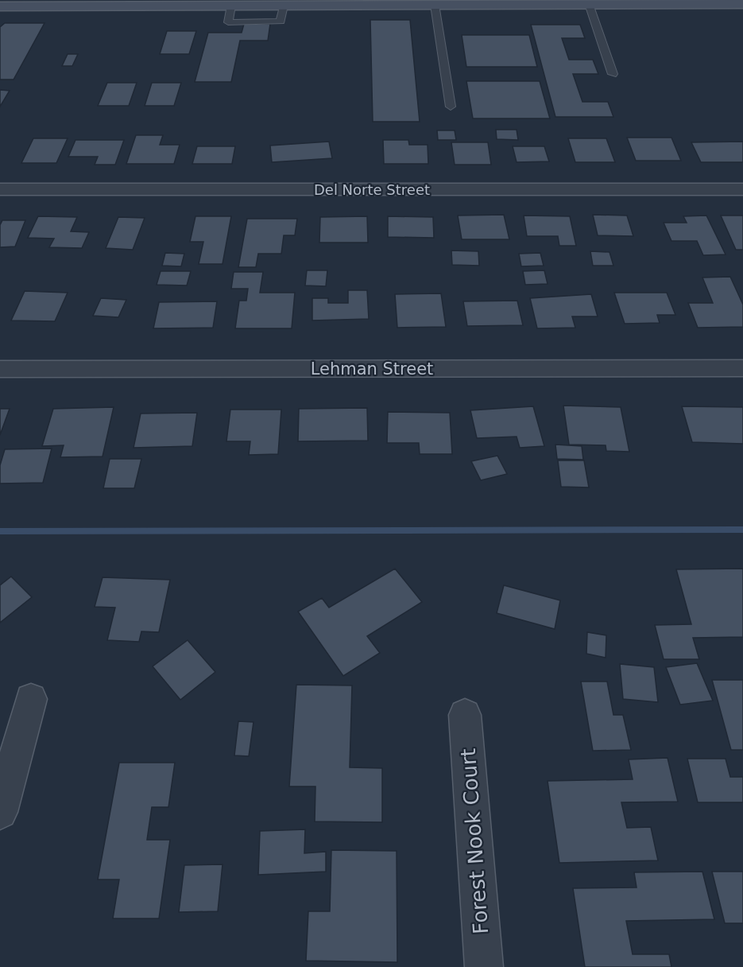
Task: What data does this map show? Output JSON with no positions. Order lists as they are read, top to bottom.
{
  "streets": {
    "street": ["Del Norte Street", "Lehman Street", "Forest Nook Court"]
  }
}
